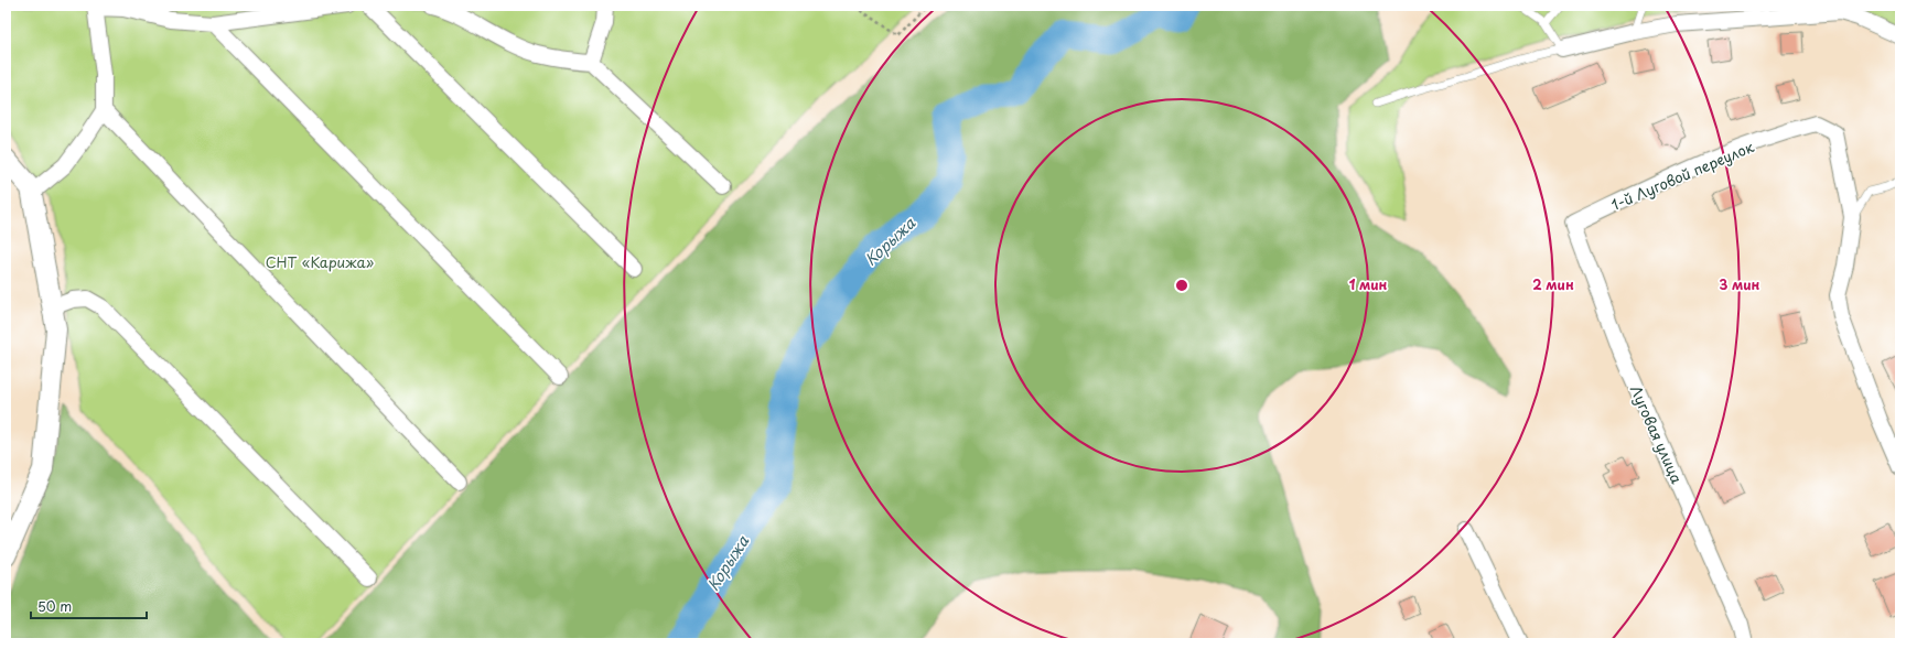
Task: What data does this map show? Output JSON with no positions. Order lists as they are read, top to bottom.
{
  "streets": {
    "street": ["1-й Луговой переулок", "Луговая улица"]
  },
  "crossings": [
    ["1-й Луговой переулок", "Луговая улица"]
  ],
  "water": ["Корыжа"],
  "parks": ["СНТ «Карижа»"],
  "scale_bar": "50 m",
  "rings": ["1 мин", "2 мин", "3 мин"]
}
